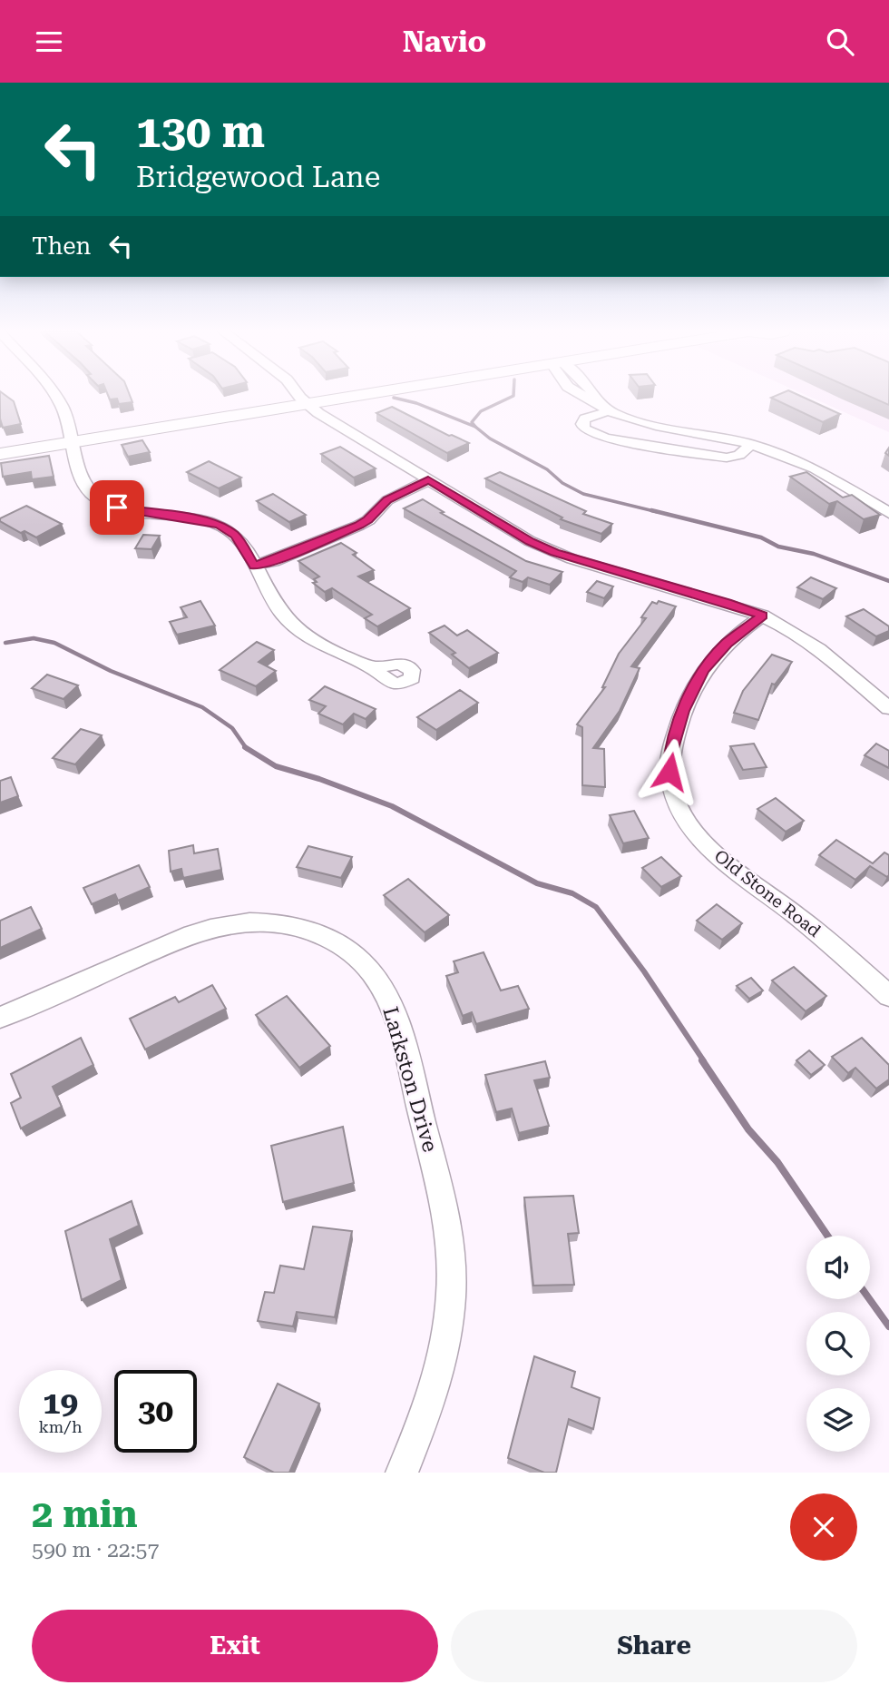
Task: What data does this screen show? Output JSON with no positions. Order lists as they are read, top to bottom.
{
  "streets": {
    "street": ["Old Stone Road", "Larkston Drive"]
  },
  "page": {
    "header": "Navio",
    "turn": ["130 m", "Bridgewood Lane"],
    "then": "Then",
    "speed": "19 km/h",
    "limit": "30",
    "heading": ["2 min", "590 m · 22:57"],
    "buttons": ["Exit", "Share"]
  }
}
